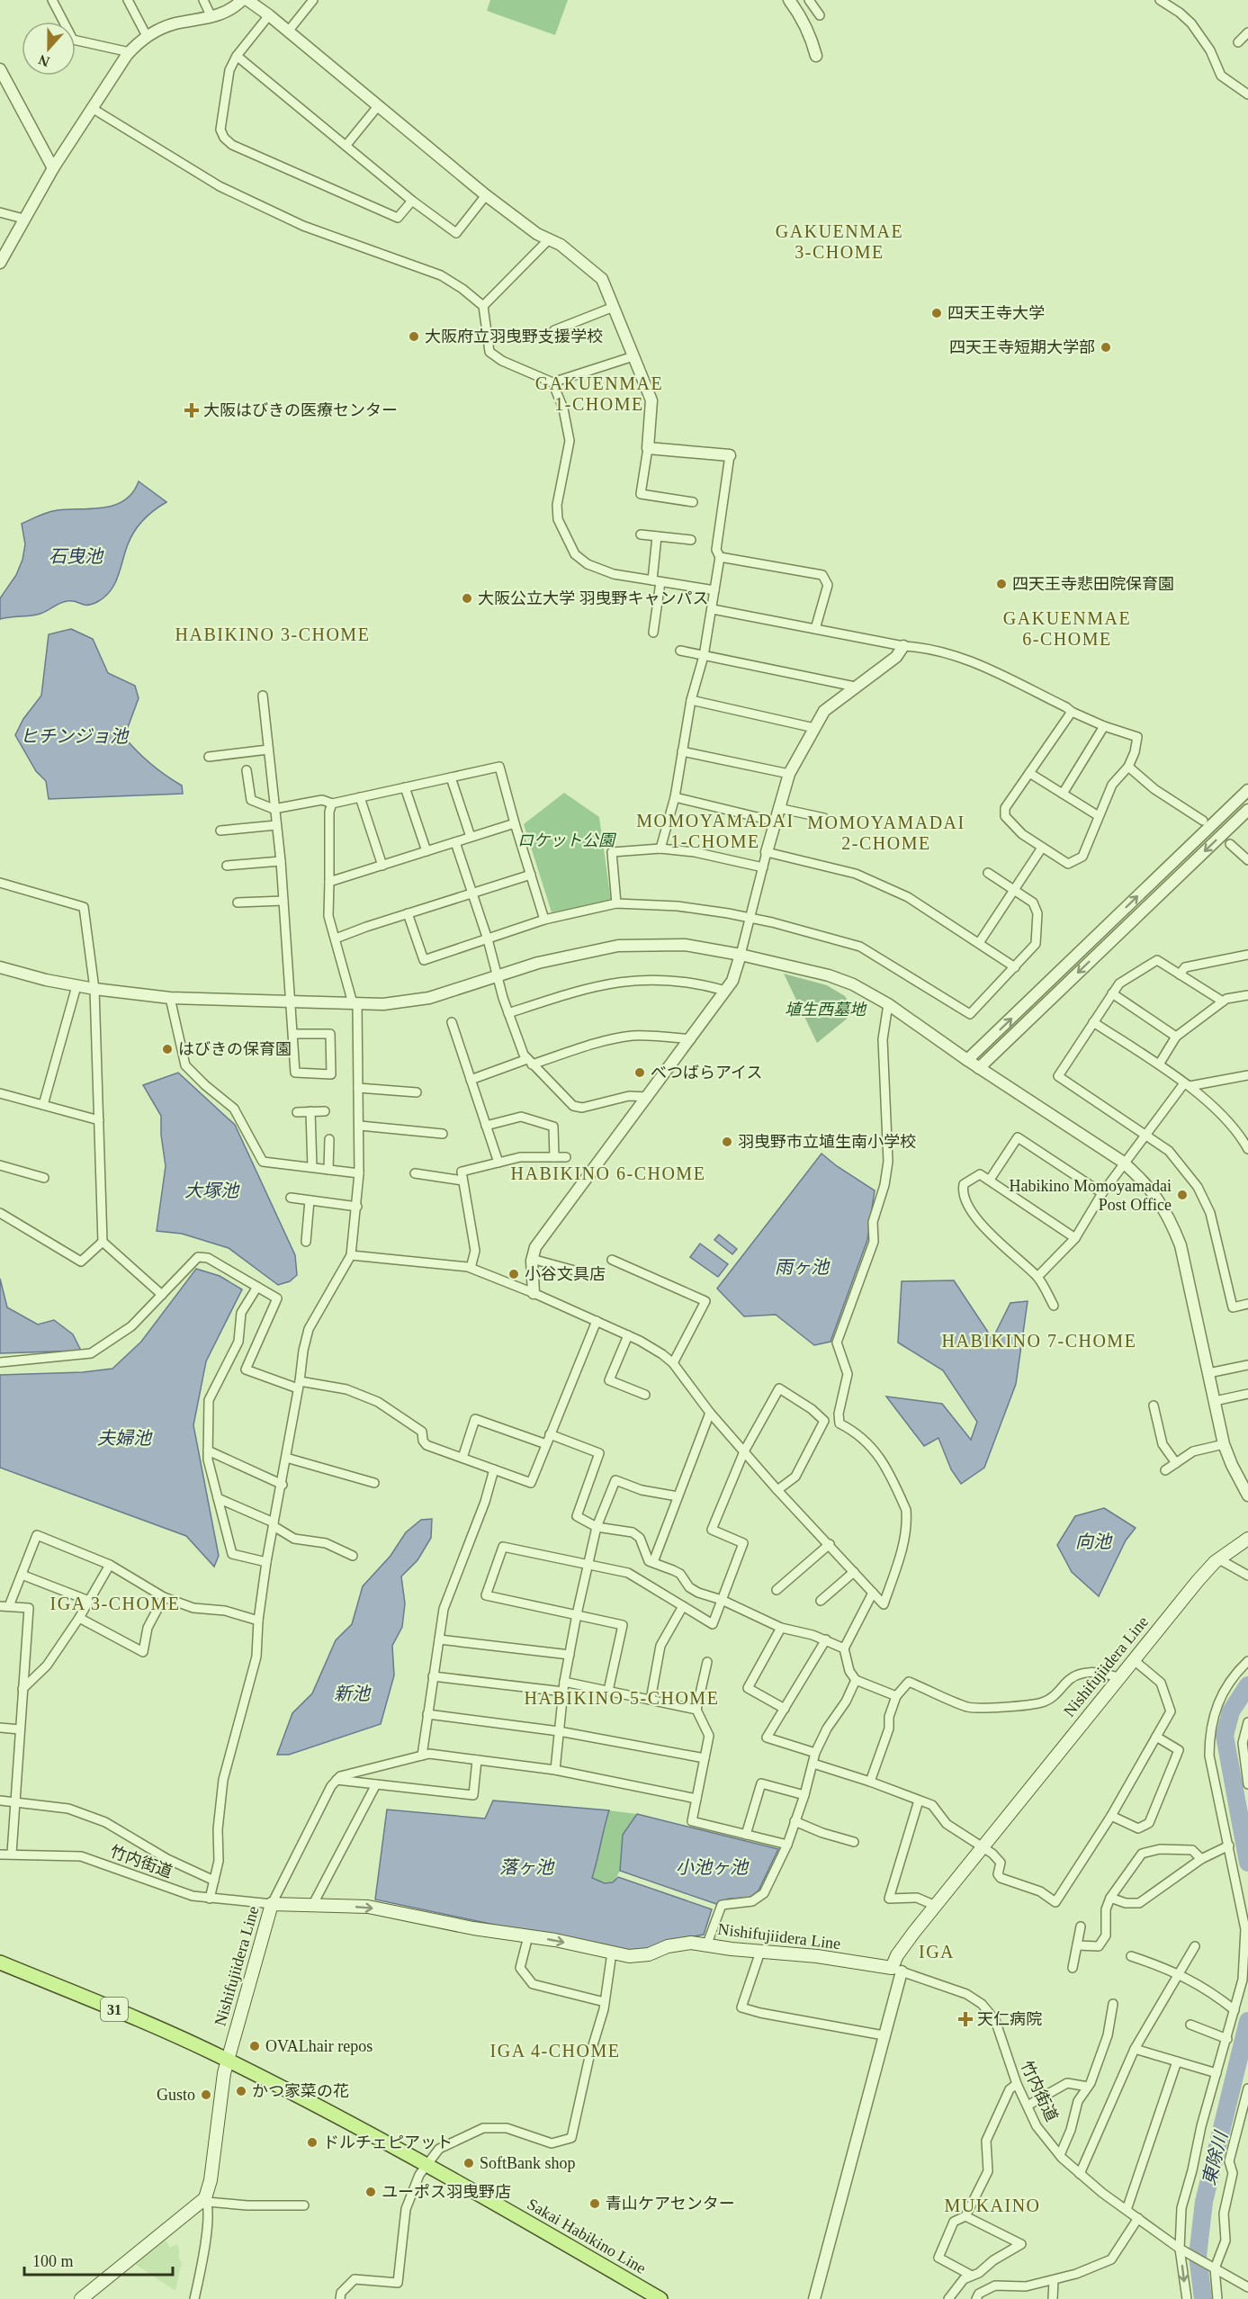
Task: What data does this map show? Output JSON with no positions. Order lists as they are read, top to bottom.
{
  "streets": {
    "main road": ["Nishifujiidera Line", "31", "Sakai Habikino Line"],
    "street": ["竹内街道"]
  },
  "crossings": [
    ["Nishifujiidera Line", "竹内街道"],
    ["Nishifujiidera Line", "Sakai Habikino Line"]
  ],
  "districts": [
    "GAKUENMAE 3-CHOME",
    "GAKUENMAE 1-CHOME",
    "GAKUENMAE 6-CHOME",
    "HABIKINO 3-CHOME",
    "MOMOYAMADAI 1-CHOME",
    "MOMOYAMADAI 2-CHOME",
    "HABIKINO 6-CHOME",
    "HABIKINO 7-CHOME",
    "IGA 3-CHOME",
    "HABIKINO 5-CHOME",
    "IGA",
    "IGA 4-CHOME",
    "MUKAINO"
  ],
  "water": [
    "石曳池",
    "ヒチンジョ池",
    "大塚池",
    "雨ヶ池",
    "夫婦池",
    "向池",
    "新池",
    "落ヶ池",
    "小池ヶ池",
    "東除川"
  ],
  "parks": ["ロケット公園", "埴生西墓地"],
  "places": {
    "other": [
      "四天王寺大学",
      "大阪府立羽曳野支援学校",
      "四天王寺短期大学部",
      "四天王寺悲田院保育園",
      "大阪公立大学 羽曳野キャンパス",
      "はびきの保育園",
      "べつばらアイス",
      "羽曳野市立埴生南小学校",
      "Habikino Momoyamadai Post Office",
      "小谷文具店",
      "OVALhair repos",
      "かつ家菜の花",
      "Gusto",
      "ドルチェピアット",
      "SoftBank shop",
      "ユーポス羽曳野店",
      "青山ケアセンター"
    ],
    "health": ["大阪はびきの医療センター", "天仁病院"]
  },
  "scale_bar": "100 m",
  "north": "bottom"
}
